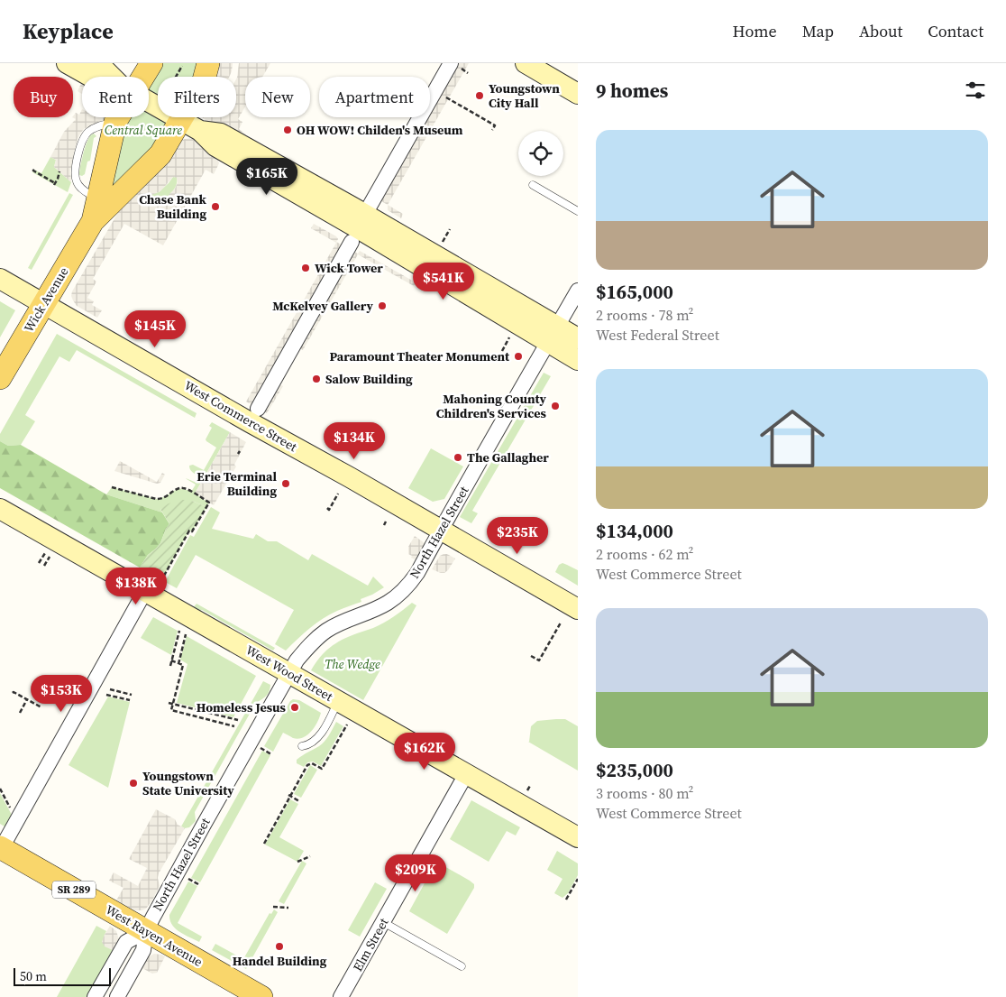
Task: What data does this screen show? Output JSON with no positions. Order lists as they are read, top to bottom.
{
  "streets": {
    "main road": ["Wick Avenue", "SR 289", "West Rayen Avenue"],
    "street": [
      "West Commerce Street",
      "North Hazel Street",
      "West Wood Street",
      "Elm Street"
    ]
  },
  "crossings": [
    ["Wick Avenue", "West Commerce Street"],
    ["West Commerce Street", "North Hazel Street"],
    ["North Hazel Street", "West Wood Street"],
    ["North Hazel Street", "West Rayen Avenue"],
    ["West Wood Street", "Elm Street"]
  ],
  "parks": ["Central Square", "The Wedge"],
  "places": [
    "Youngstown City Hall",
    "OH WOW! Childen's Museum",
    "Chase Bank Building",
    "Wick Tower",
    "McKelvey Gallery",
    "Paramount Theater Monument",
    "Salow Building",
    "Mahoning County Children's Services",
    "The Gallagher",
    "Erie Terminal Building",
    "Homeless Jesus",
    "Youngstown State University",
    "Handel Building"
  ],
  "scale_bar": "50 m",
  "page": {
    "header": "Keyplace",
    "nav": [
      "Home",
      "Map",
      "About",
      "Contact"
    ],
    "heading": "9 homes",
    "chip": [
      "Buy",
      "Rent",
      "Filters",
      "New",
      "Apartment"
    ],
    "list": [
      {
        "name": "$165,000",
        "note": "2 rooms · 78 m² · West Federal Street"
      },
      {
        "name": "$134,000",
        "note": "2 rooms · 62 m² · West Commerce Street"
      },
      {
        "name": "$235,000",
        "note": "3 rooms · 80 m² · West Commerce Street"
      }
    ],
    "price": [
      "$165K",
      "$541K",
      "$145K",
      "$134K",
      "$235K",
      "$138K",
      "$153K",
      "$162K",
      "$209K"
    ],
    "scale": "50 m"
  }
}
